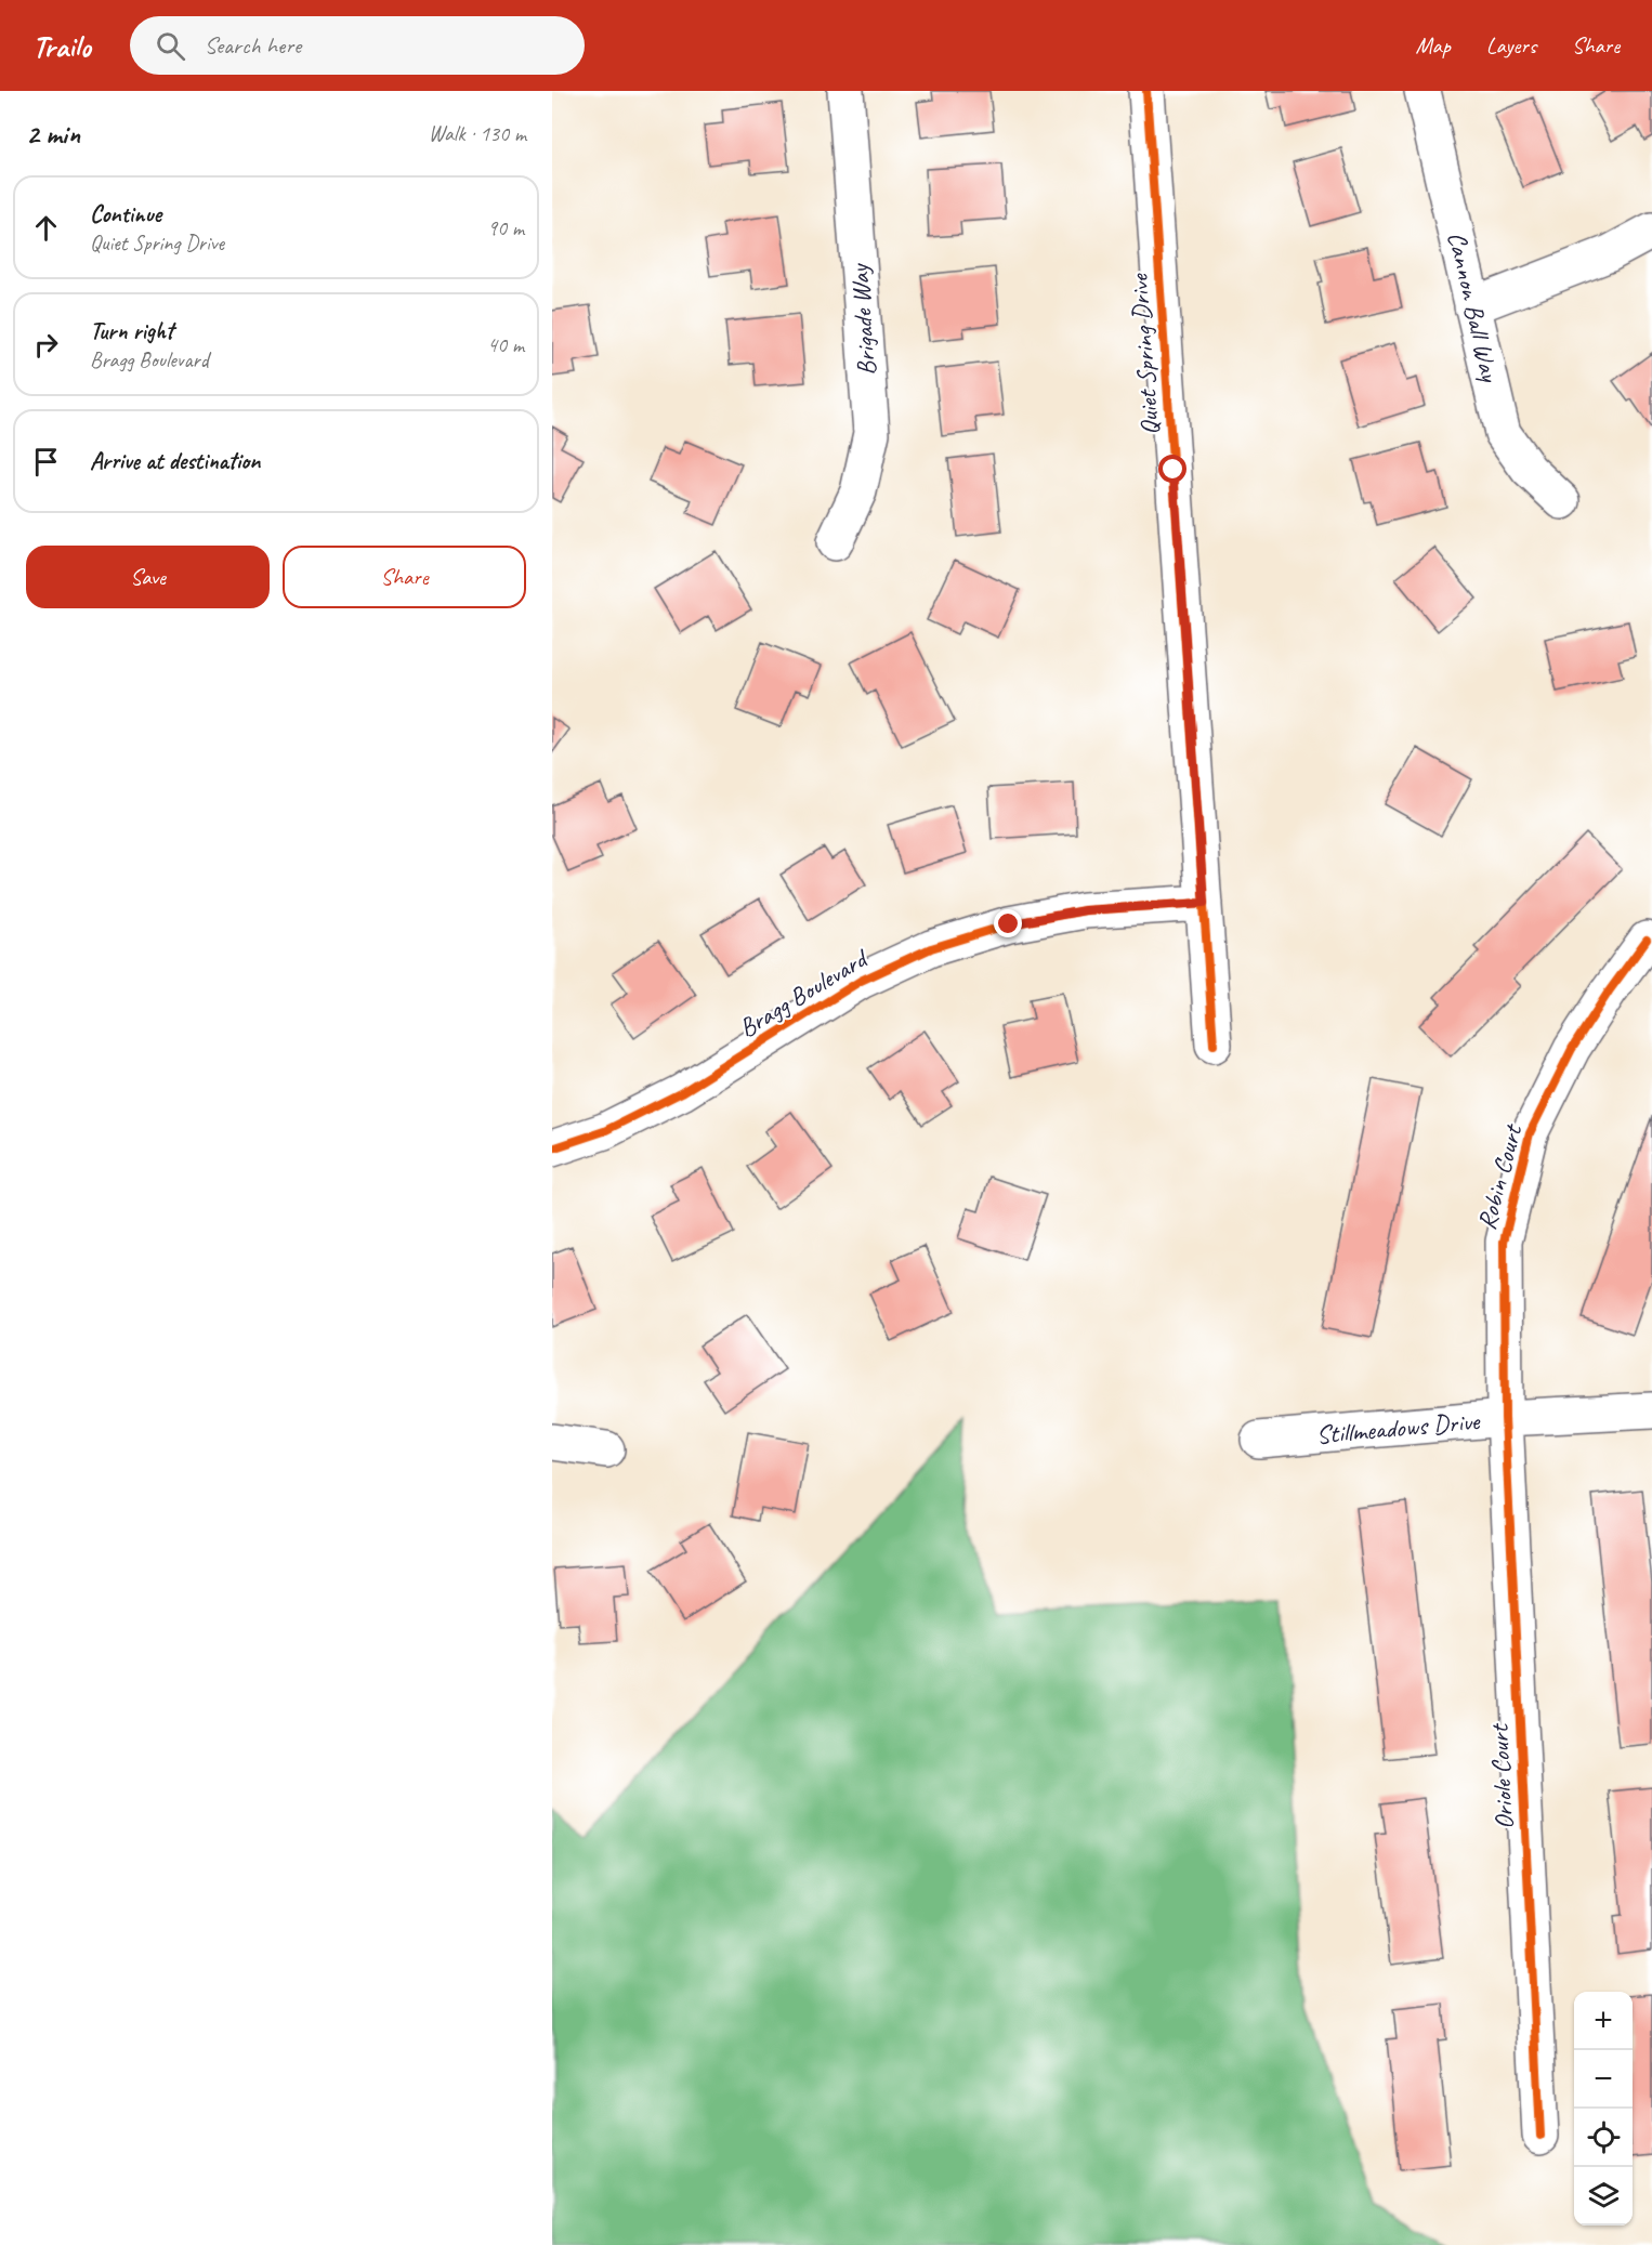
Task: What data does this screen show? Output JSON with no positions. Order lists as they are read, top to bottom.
{
  "streets": {
    "street": [
      "Cannon Ball Way",
      "Brigade Way",
      "Quiet Spring Drive",
      "Bragg Boulevard",
      "Robin Court",
      "Stillmeadows Drive",
      "Oriole Court"
    ]
  },
  "crossings": [
    ["Quiet Spring Drive", "Bragg Boulevard"],
    ["Robin Court", "Stillmeadows Drive"],
    ["Robin Court", "Oriole Court"],
    ["Stillmeadows Drive", "Oriole Court"]
  ],
  "page": {
    "header": "Trailo",
    "search": "Search here",
    "nav": ["Map", "Layers", "Share"],
    "heading": ["2 min", "Walk · 130 m"],
    "list": [
      ["Continue", "Quiet Spring Drive", "90 m"],
      ["Turn right", "Bragg Boulevard", "40 m"],
      "Arrive at destination"
    ],
    "buttons": ["Save", "Share"],
    "map_buttons": ["+", "−"]
  }
}
